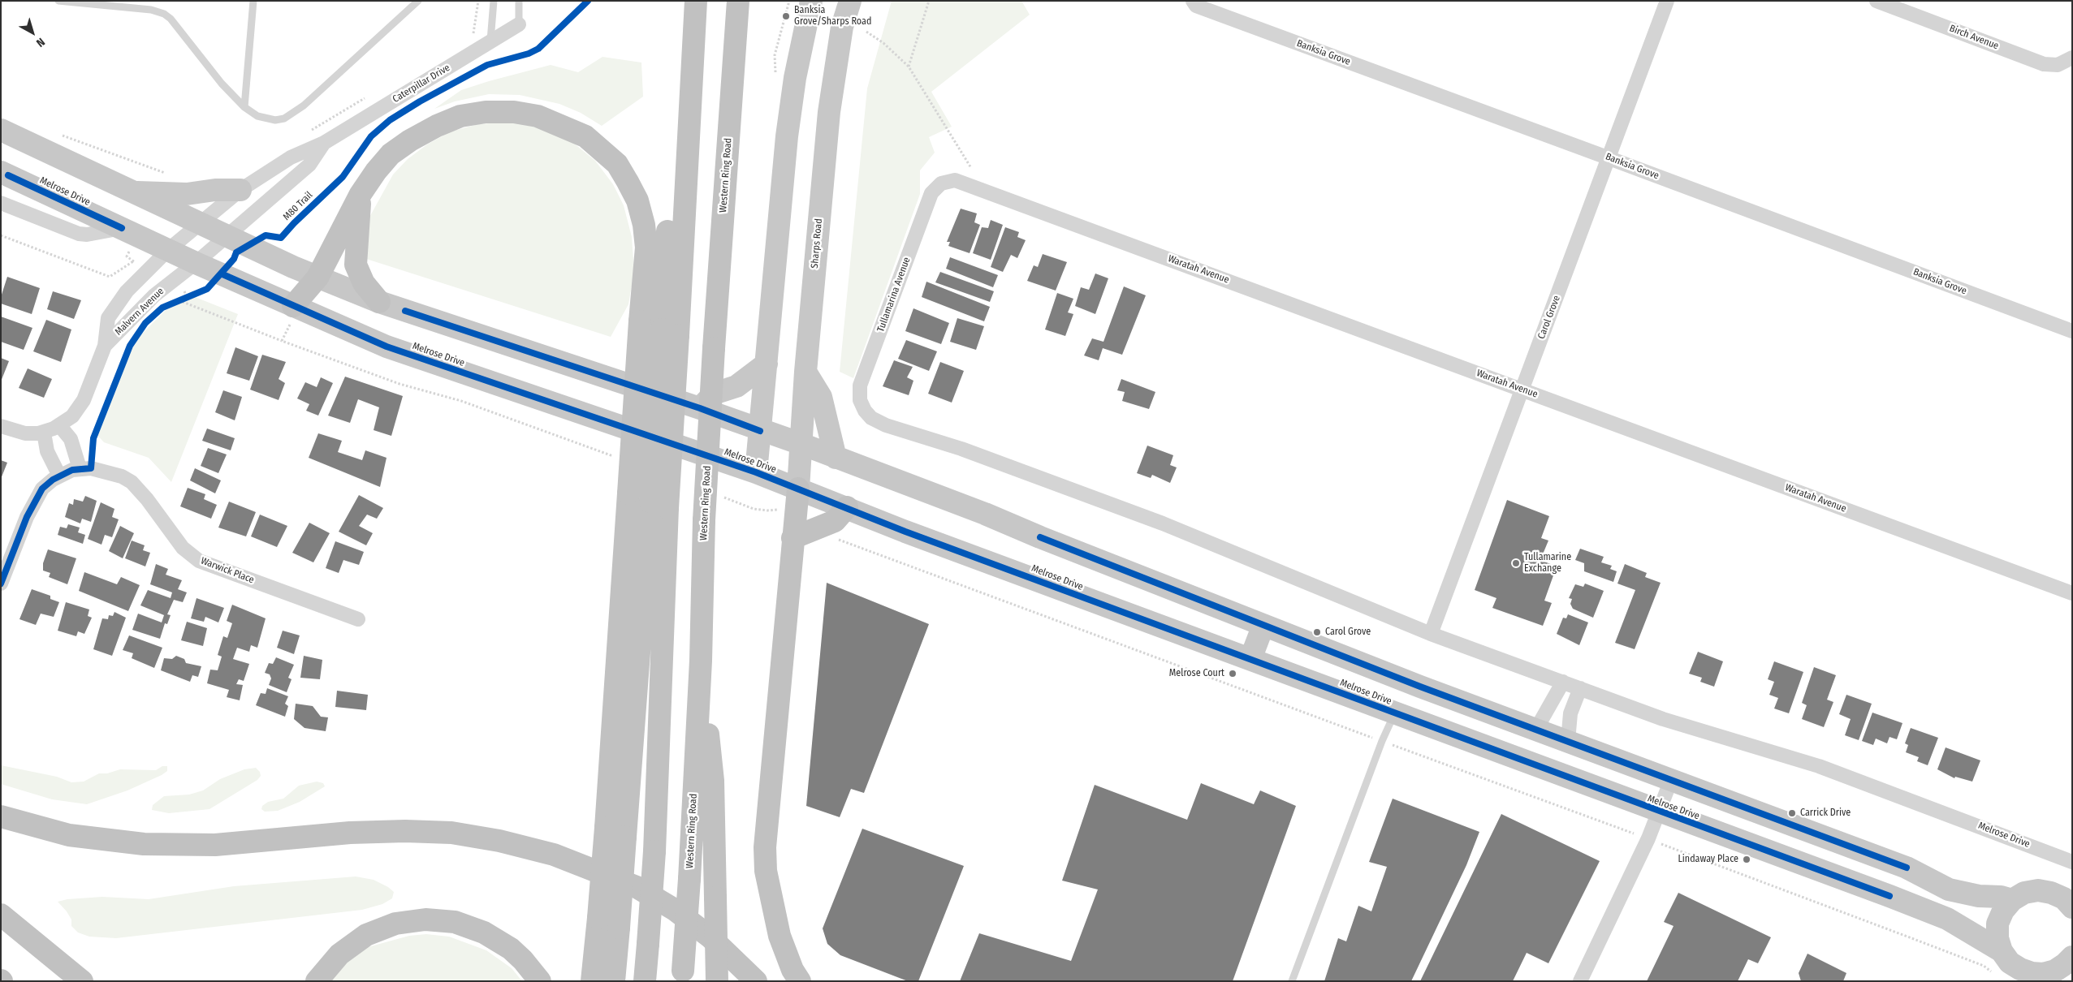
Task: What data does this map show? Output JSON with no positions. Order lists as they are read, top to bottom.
{
  "streets": {
    "highway": ["Western Ring Road"],
    "main road": ["Melrose Drive", "Sharps Road"],
    "street": [
      "Birch Avenue",
      "Banksia Grove",
      "Caterpillar Drive",
      "Waratah Avenue",
      "Tullamarina Avenue",
      "Malvern Avenue",
      "Carol Grove",
      "Warwick Place"
    ],
    "cycle path": ["M80 Trail"]
  },
  "crossings": [
    ["Banksia Grove", "Carol Grove"],
    ["Caterpillar Drive", "Melrose Drive"],
    ["Caterpillar Drive", "Malvern Avenue"],
    ["Melrose Drive", "Sharps Road"],
    ["Melrose Drive", "Tullamarina Avenue"],
    ["Melrose Drive", "Malvern Avenue"],
    ["Melrose Drive", "Carol Grove"],
    ["Waratah Avenue", "Tullamarina Avenue"],
    ["Waratah Avenue", "Carol Grove"]
  ],
  "places": [
    "Banksia Grove/Sharps Road",
    "Tullamarine Exchange",
    "Carol Grove",
    "Melrose Court",
    "Carrick Drive",
    "Lindaway Place"
  ],
  "north": "bottom right"
}
